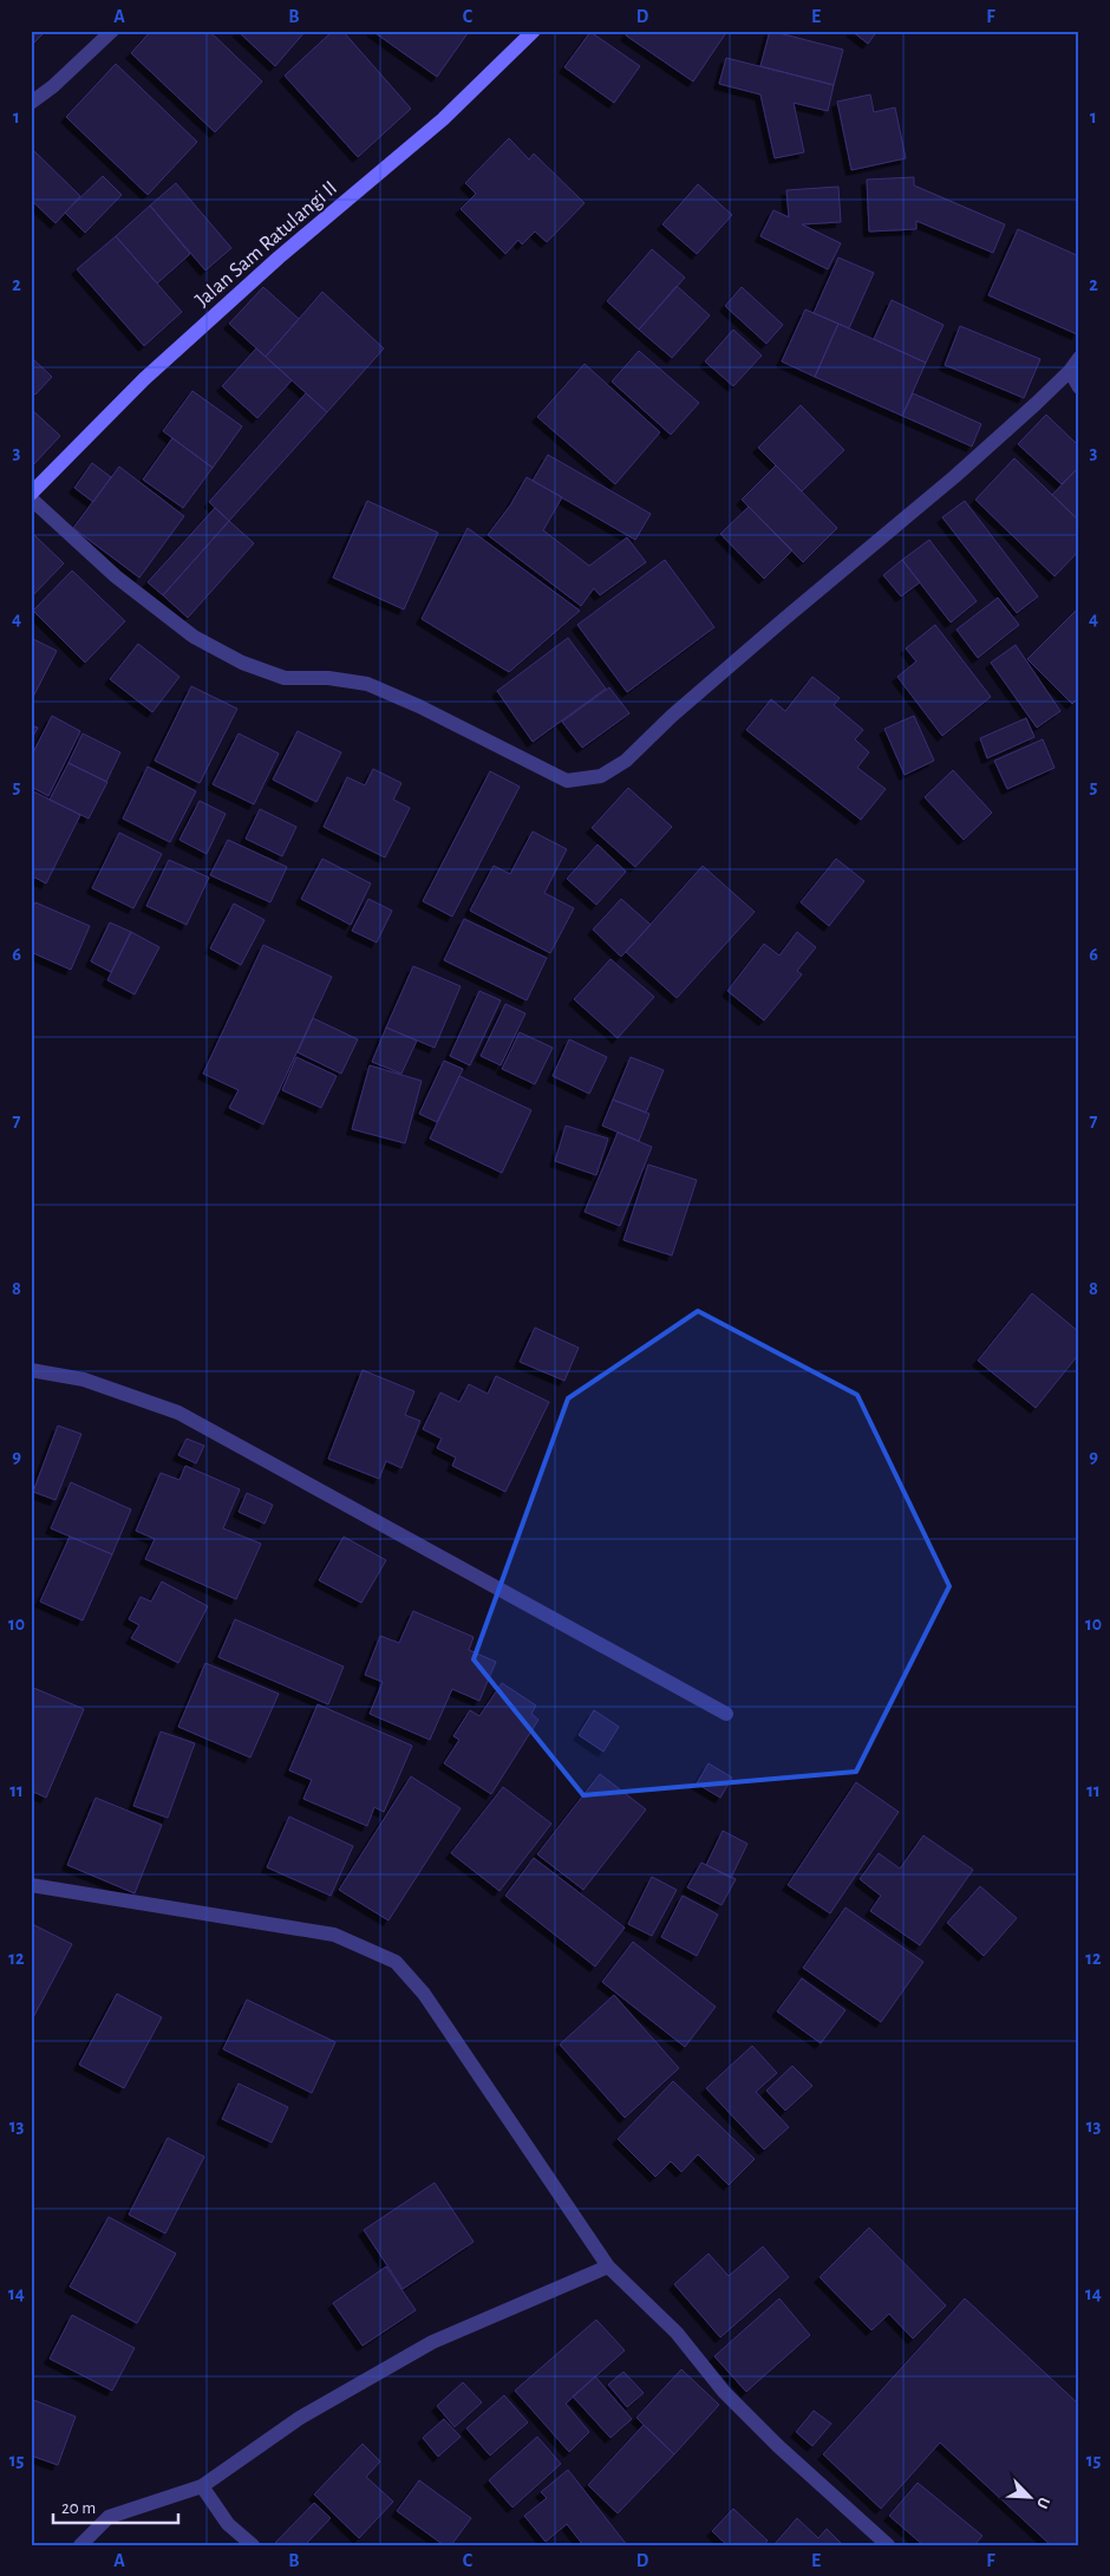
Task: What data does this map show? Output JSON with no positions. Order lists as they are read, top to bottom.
{
  "streets": {
    "street": ["Jalan Sam Ratulangi II"]
  },
  "scale_bar": "20 m",
  "north": "bottom right",
  "grid": {
    "columns": [
      "A",
      "B",
      "C",
      "D",
      "E",
      "F"
    ],
    "rows": [
      "1",
      "2",
      "3",
      "4",
      "5",
      "6",
      "7",
      "8",
      "9",
      "10",
      "11",
      "12",
      "13",
      "14",
      "15"
    ]
  }
}
